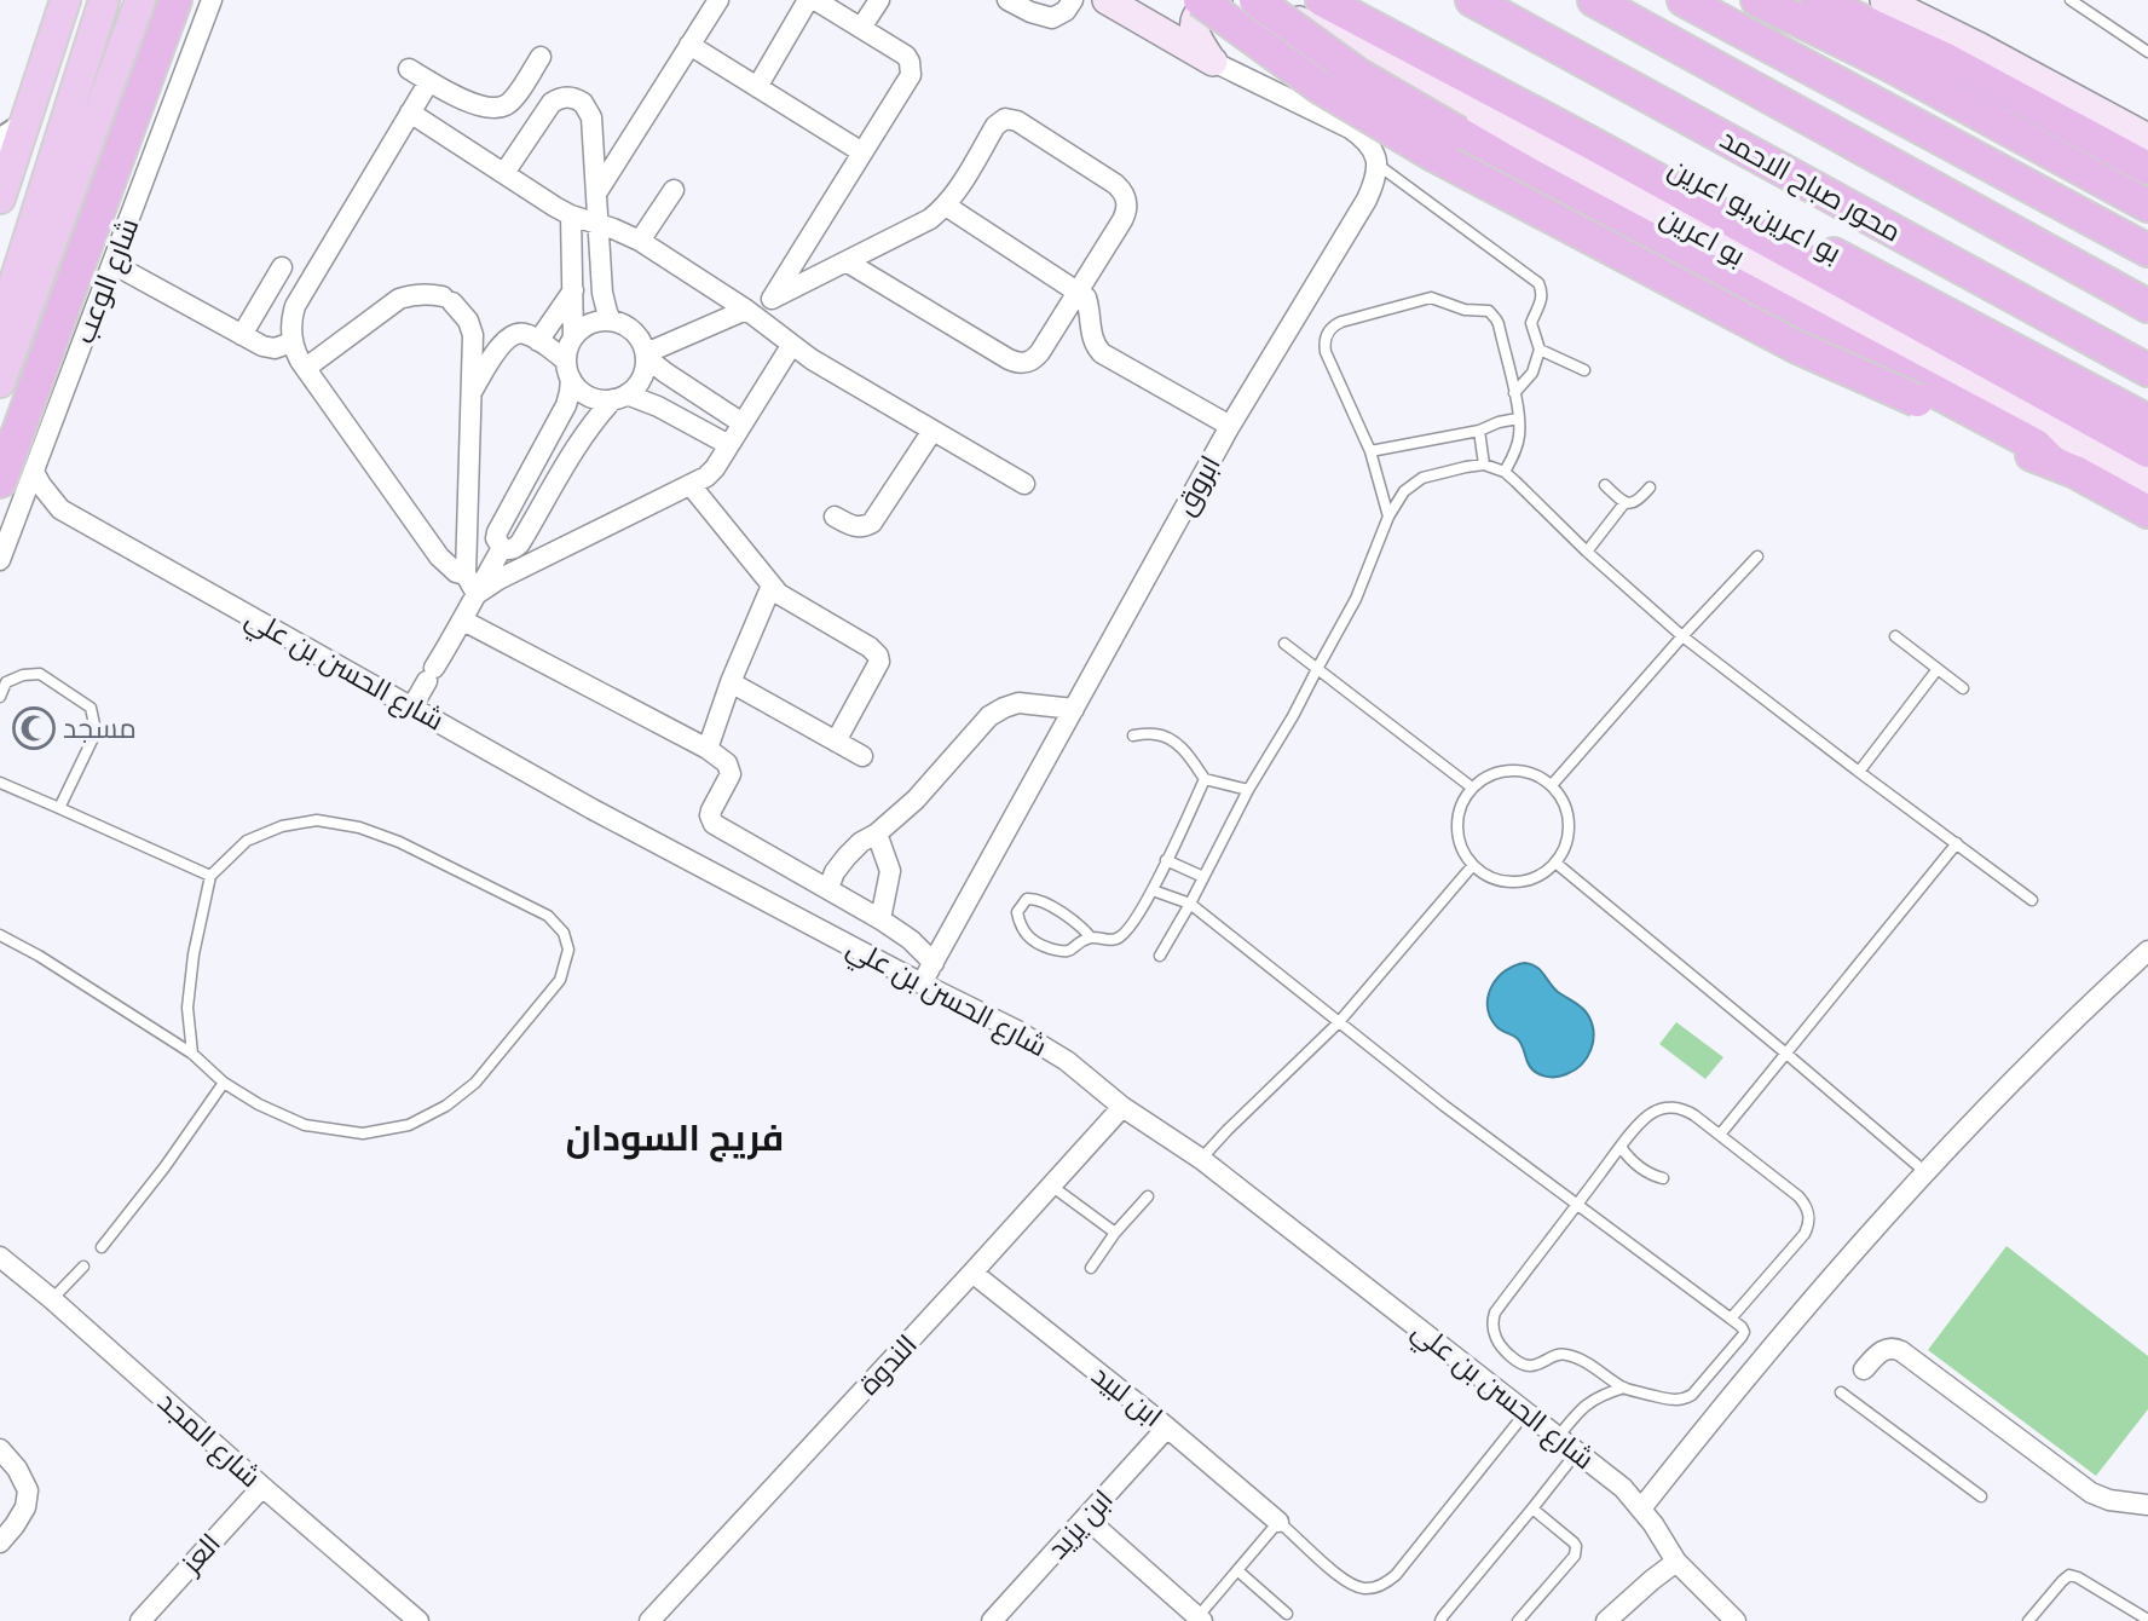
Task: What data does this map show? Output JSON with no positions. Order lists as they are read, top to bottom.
{
  "streets": {
    "highway": ["محور صباح الاحمد", "بو اعرين,بو اعرين"],
    "main road": ["بو اعرين"],
    "street": [
      "شارع الوعب",
      "ابروق",
      "شارع الحسن بن علي",
      "الندوة",
      "ابن لبيد",
      "شارع المجد",
      "ابن يزيد",
      "العز"
    ]
  },
  "crossings": [
    ["شارع الوعب", "شارع الحسن بن علي"],
    ["ابروق", "شارع الحسن بن علي"],
    ["شارع الحسن بن علي", "الندوة"],
    ["شارع الحسن بن علي", "ابن لبيد"],
    ["الندوة", "ابن لبيد"],
    ["ابن لبيد", "ابن يزيد"],
    ["شارع المجد", "العز"]
  ],
  "districts": ["فريج السودان"],
  "places": {
    "mosque": ["مسجد"]
  }
}
